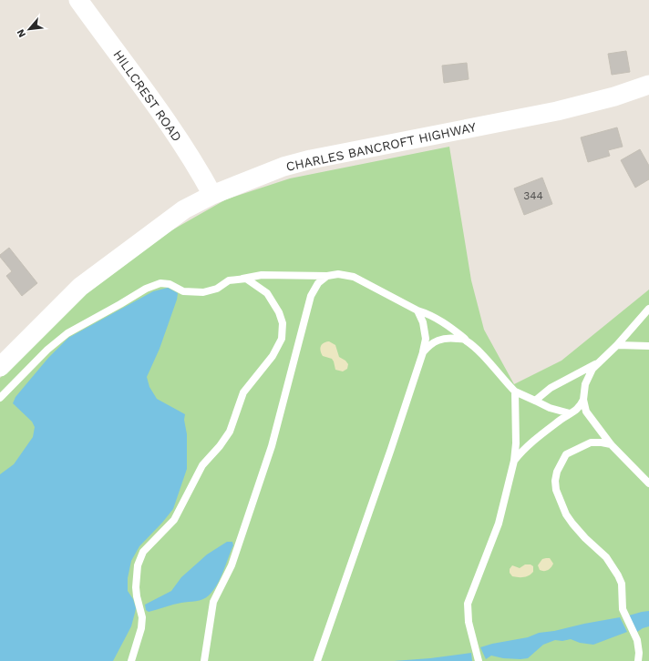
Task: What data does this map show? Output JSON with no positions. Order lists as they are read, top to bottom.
{
  "streets": {
    "main road": ["HILLCREST ROAD", "CHARLES BANCROFT HIGHWAY"]
  },
  "crossings": [
    ["HILLCREST ROAD", "CHARLES BANCROFT HIGHWAY"]
  ],
  "house_numbers": ["344"],
  "north": "bottom left"
}
